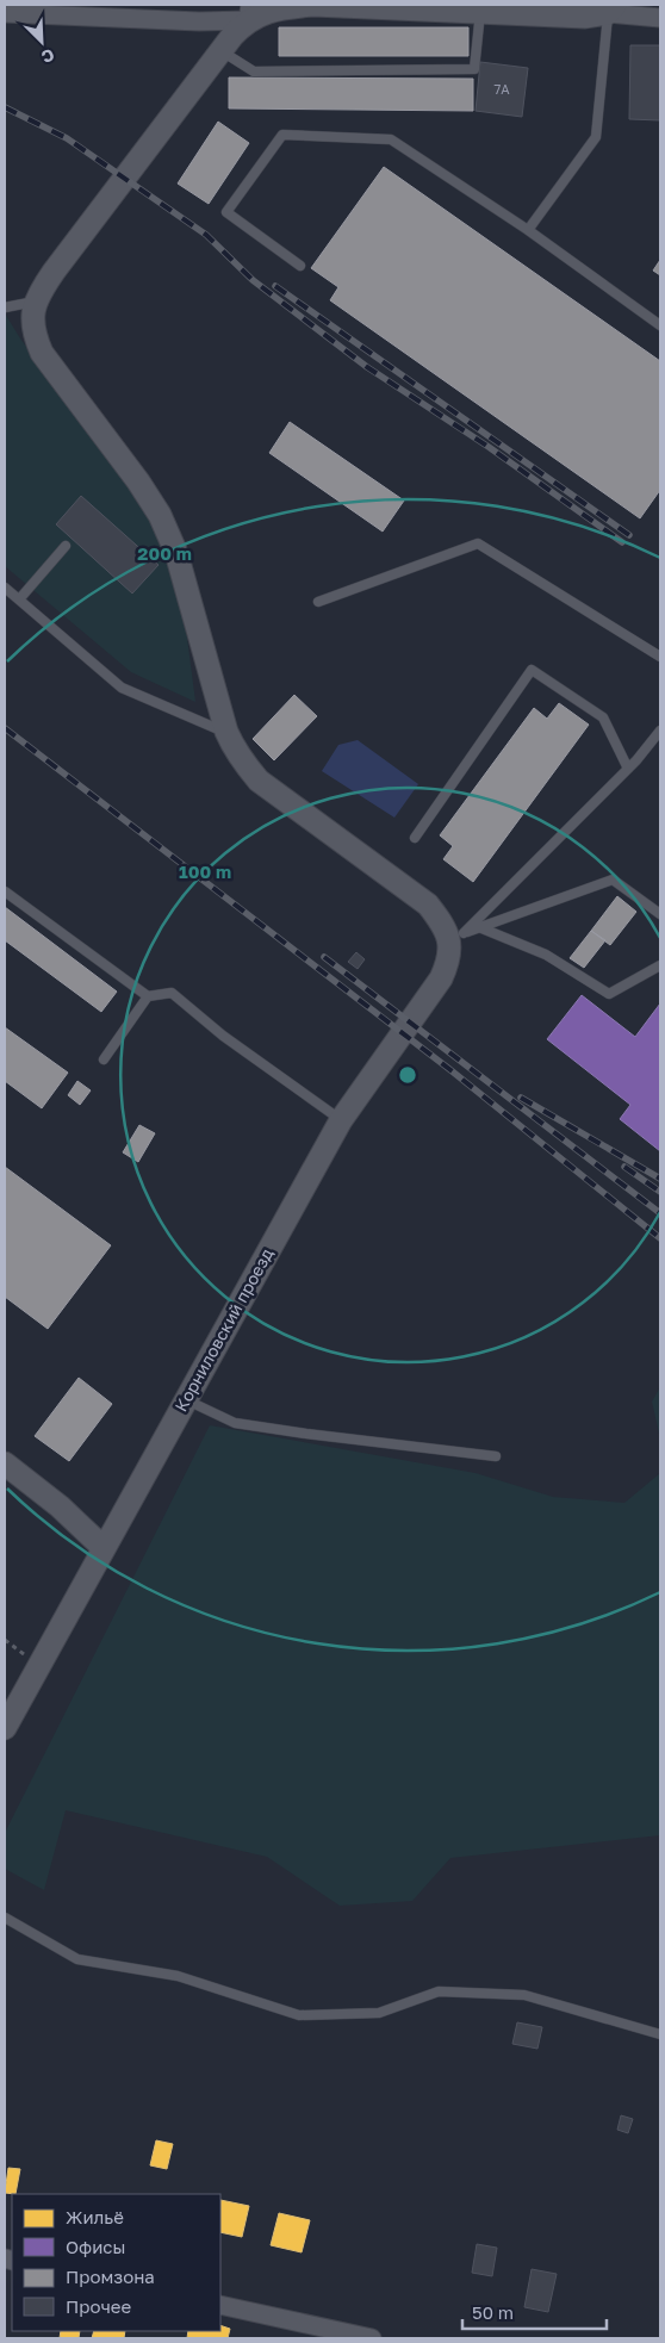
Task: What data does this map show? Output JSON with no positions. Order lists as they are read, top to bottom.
{
  "streets": {
    "street": ["Корниловский проезд"]
  },
  "house_numbers": ["7А"],
  "legend": [
    "Жильё",
    "Офисы",
    "Промзона",
    "Прочее"
  ],
  "scale_bar": "50 m",
  "north": "bottom right",
  "rings": ["200 m", "100 m"]
}
